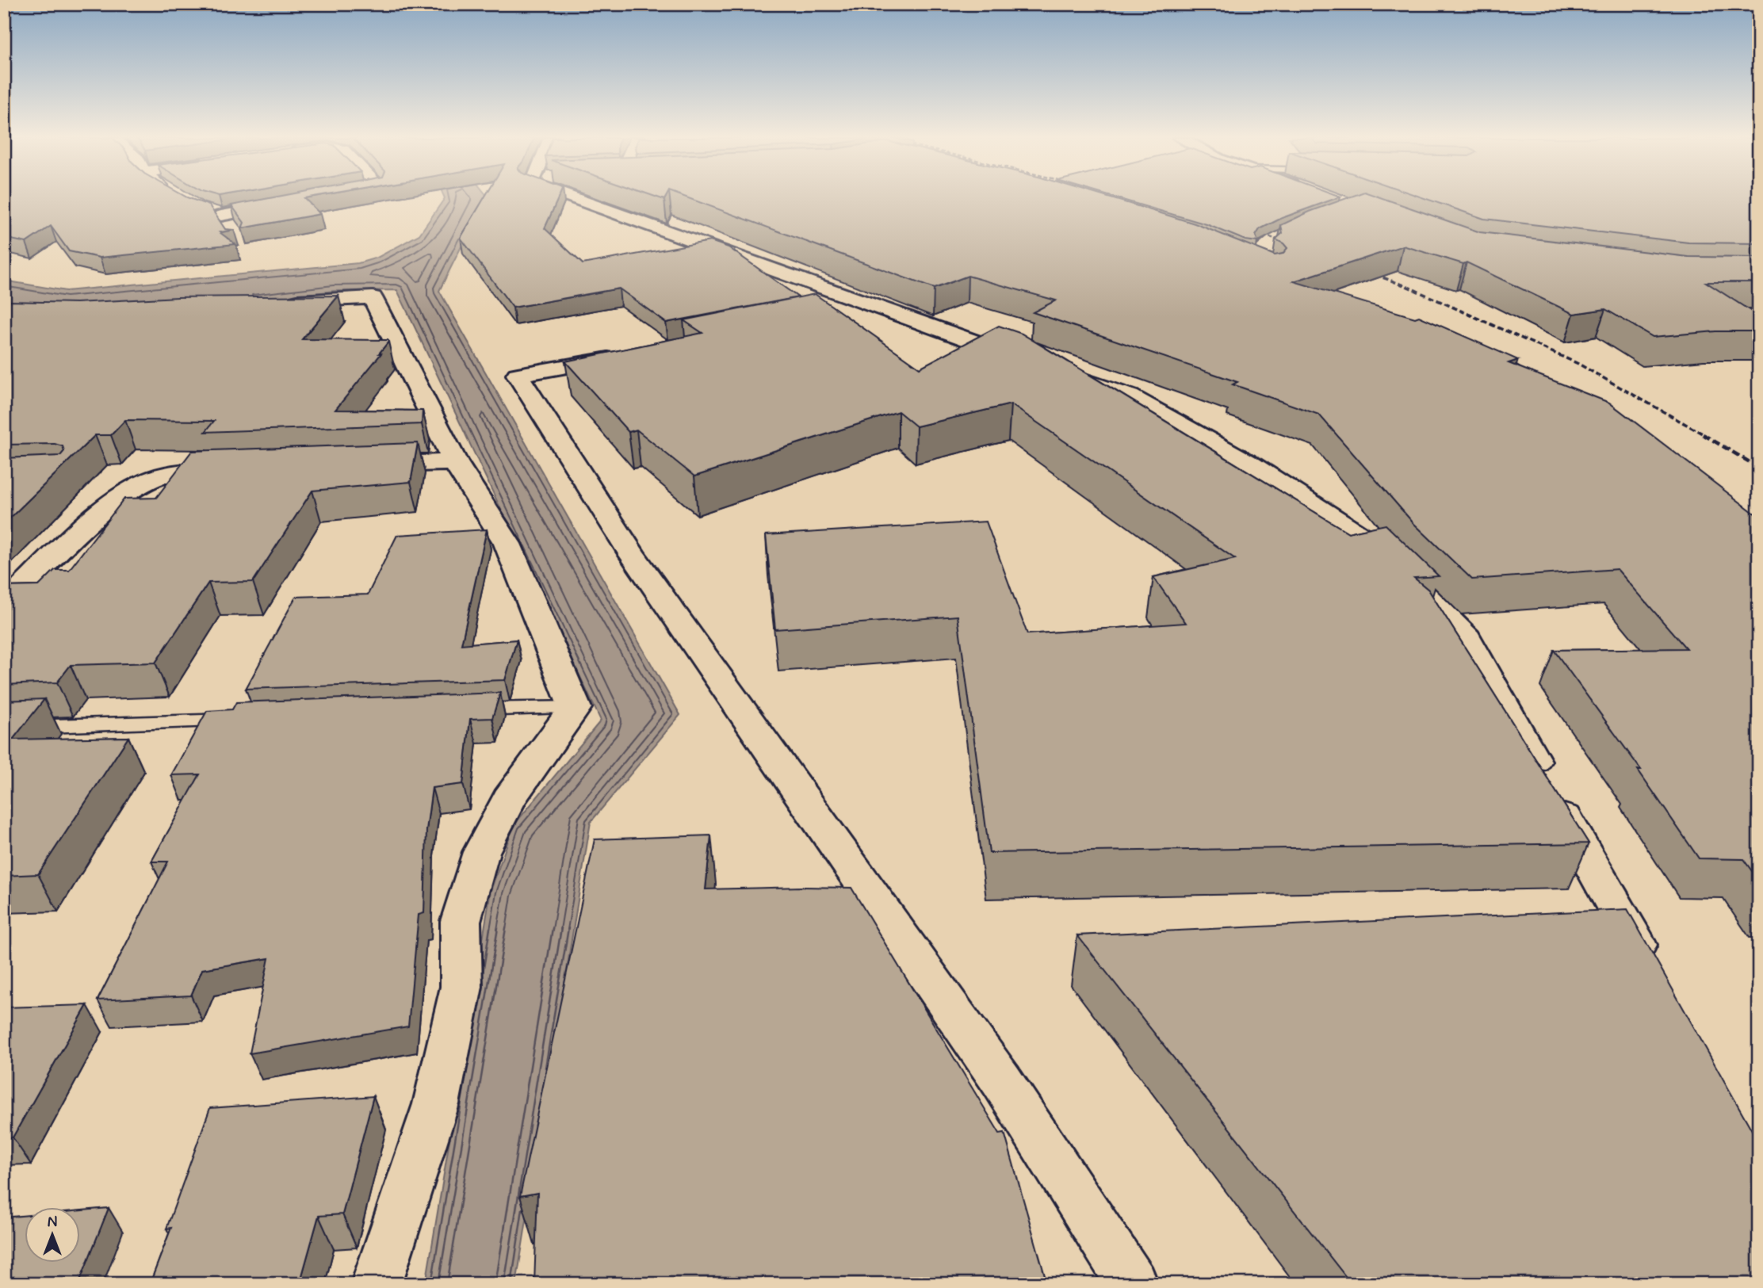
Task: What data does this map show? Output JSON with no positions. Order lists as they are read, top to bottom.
{
  "north": "top"
}
